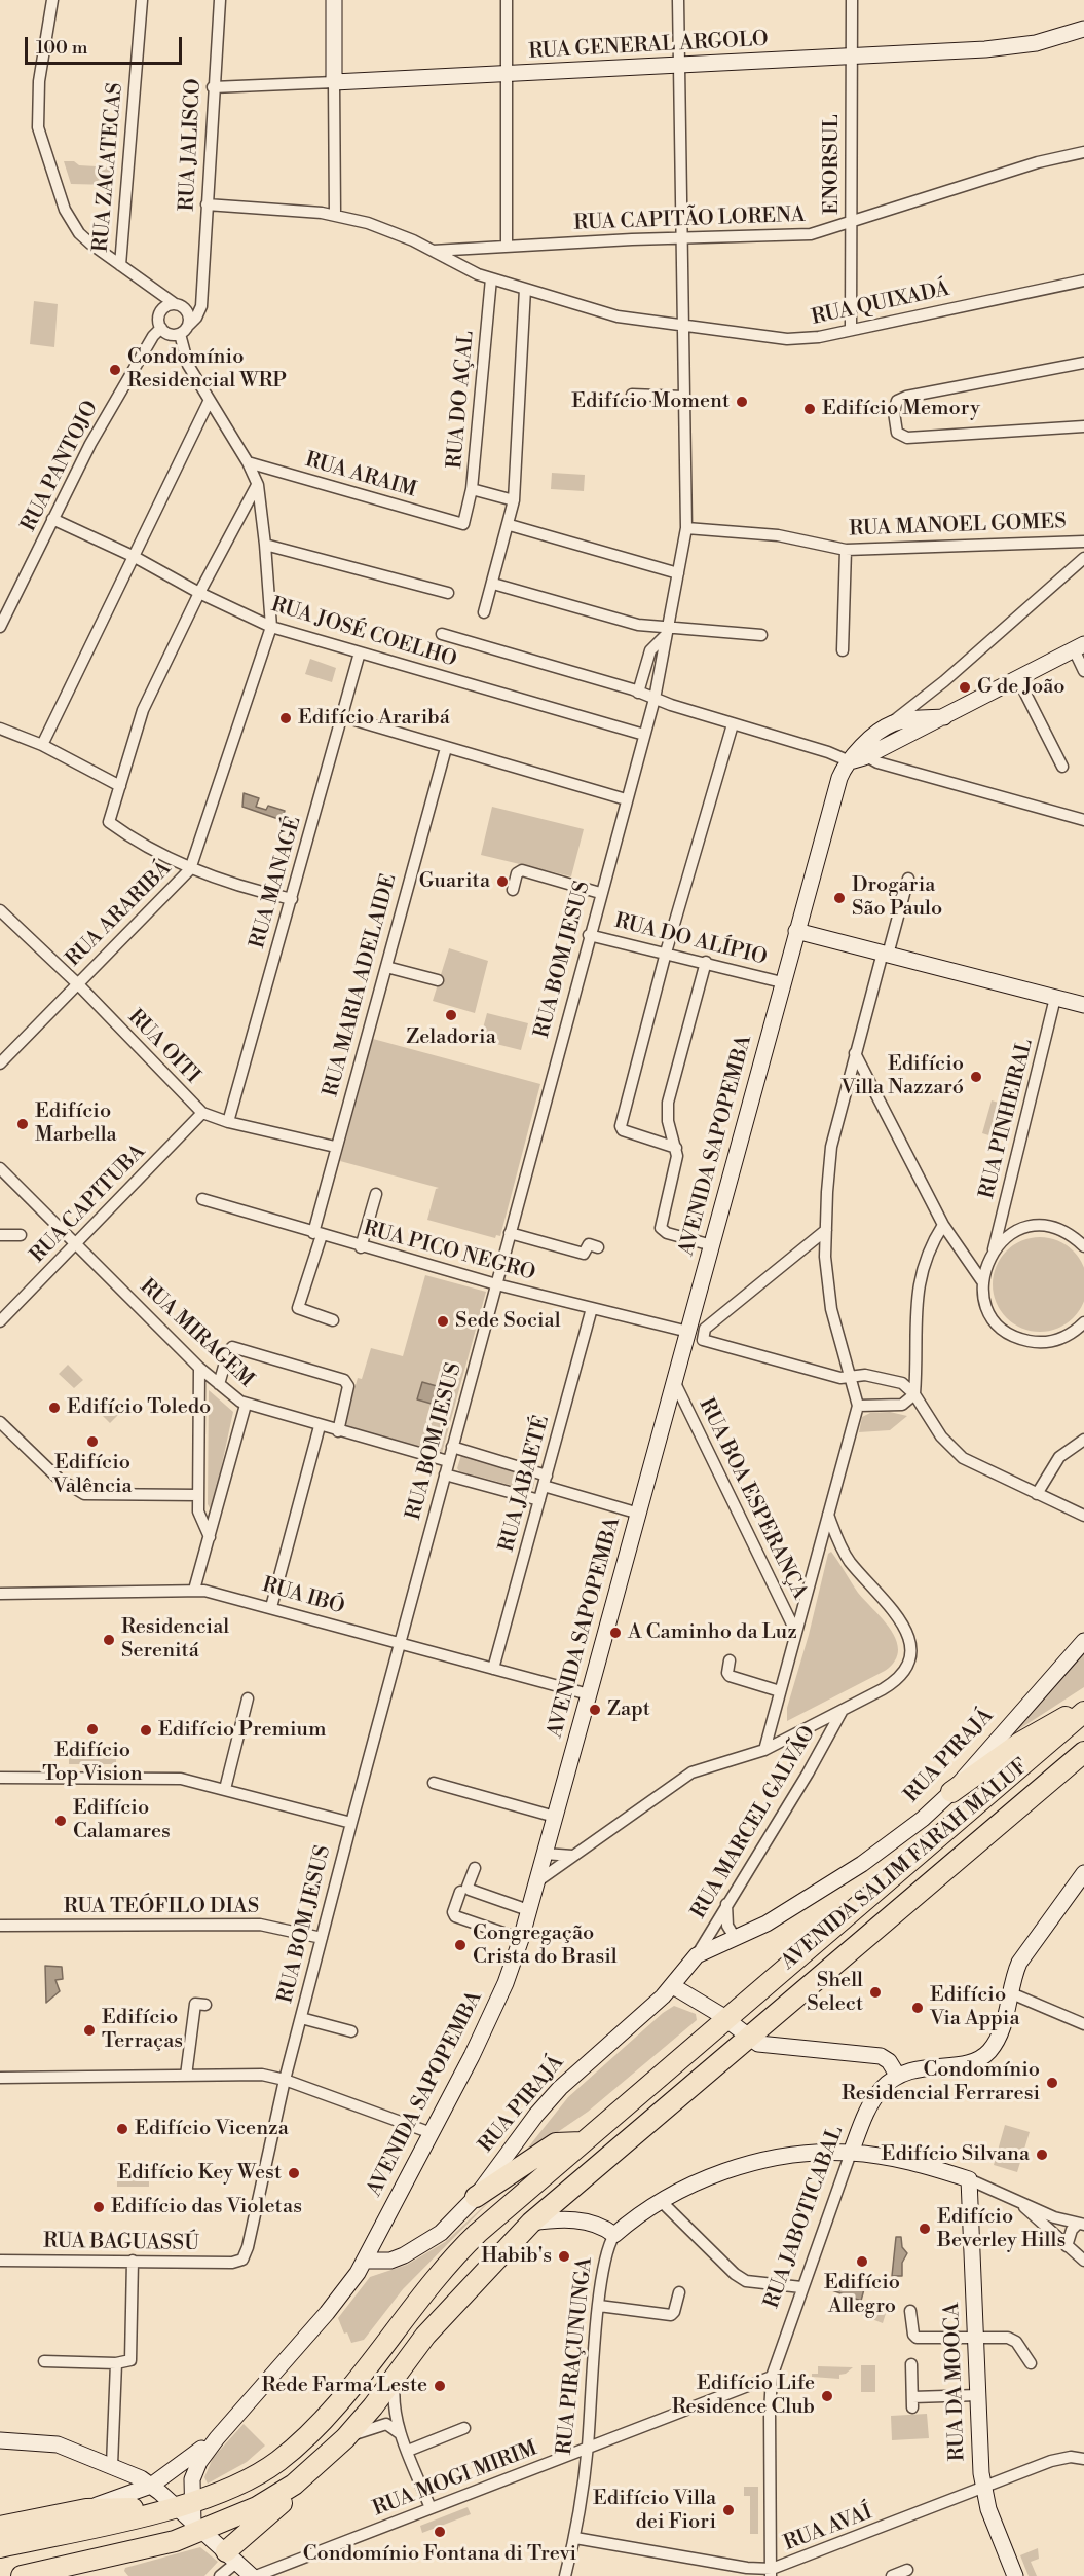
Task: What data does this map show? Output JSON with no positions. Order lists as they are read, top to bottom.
{
  "streets": {
    "highway": ["AVENIDA SALIM FARAH MALUF"],
    "main road": [
      "RUA GENERAL ARGOLO",
      "AVENIDA SAPOPEMBA",
      "RUA PIRAJÁ",
      "RUA JABOTICABAL",
      "RUA PIRAÇUNUNGA",
      "RUA DA MOOCA"
    ],
    "street": [
      "RUA JALISCO",
      "ENORSUL",
      "RUA ZACATECAS",
      "RUA CAPITÃO LORENA",
      "RUA QUIXADÁ",
      "RUA DO AÇAL",
      "RUA PANTOJO",
      "RUA ARAIM",
      "RUA MANOEL GOMES",
      "RUA JOSÉ COELHO",
      "RUA MANAGÉ",
      "RUA ARARIBÁ",
      "RUA DO ALÍPIO",
      "RUA BOM JESUS",
      "RUA MARIA ADELAIDE",
      "RUA OITI",
      "RUA PINHEIRAL",
      "RUA CAPITUBA",
      "RUA PICO NEGRO",
      "RUA MIRAGEM",
      "RUA JABAETÉ",
      "RUA BOA ESPERANÇA",
      "RUA IBÓ",
      "RUA MARCEL GALVÃO",
      "RUA TEÓFILO DIAS",
      "RUA BAGUASSÚ",
      "RUA MOGI MIRIM",
      "RUA AVAÍ"
    ]
  },
  "crossings": [
    ["RUA GENERAL ARGOLO", "RUA JALISCO"],
    ["RUA GENERAL ARGOLO", "ENORSUL"],
    ["RUA JALISCO", "RUA QUIXADÁ"],
    ["RUA JALISCO", "RUA PANTOJO"],
    ["ENORSUL", "RUA CAPITÃO LORENA"],
    ["ENORSUL", "RUA QUIXADÁ"],
    ["RUA CAPITÃO LORENA", "RUA QUIXADÁ"],
    ["RUA QUIXADÁ", "RUA DO AÇAL"],
    ["RUA QUIXADÁ", "RUA BOM JESUS"],
    ["RUA DO AÇAL", "RUA ARAIM"],
    ["RUA PANTOJO", "RUA JOSÉ COELHO"],
    ["RUA MANOEL GOMES", "RUA BOM JESUS"],
    ["RUA JOSÉ COELHO", "RUA MANAGÉ"],
    ["RUA JOSÉ COELHO", "RUA ARARIBÁ"],
    ["RUA JOSÉ COELHO", "RUA BOM JESUS"],
    ["RUA MANAGÉ", "RUA OITI"],
    ["RUA ARARIBÁ", "RUA OITI"],
    ["RUA DO ALÍPIO", "RUA BOM JESUS"],
    ["RUA DO ALÍPIO", "AVENIDA SAPOPEMBA"],
    ["RUA BOM JESUS", "RUA PICO NEGRO"],
    ["RUA BOM JESUS", "RUA MIRAGEM"],
    ["RUA BOM JESUS", "RUA IBÓ"],
    ["RUA BOM JESUS", "RUA TEÓFILO DIAS"],
    ["RUA BOM JESUS", "RUA BAGUASSÚ"],
    ["RUA MARIA ADELAIDE", "RUA OITI"],
    ["RUA MARIA ADELAIDE", "RUA PICO NEGRO"],
    ["RUA OITI", "RUA CAPITUBA"],
    ["AVENIDA SAPOPEMBA", "RUA PICO NEGRO"],
    ["AVENIDA SAPOPEMBA", "RUA BOA ESPERANÇA"],
    ["AVENIDA SAPOPEMBA", "RUA IBÓ"],
    ["AVENIDA SAPOPEMBA", "RUA PIRAJÁ"],
    ["AVENIDA SAPOPEMBA", "AVENIDA SALIM FARAH MALUF"],
    ["RUA CAPITUBA", "RUA MIRAGEM"],
    ["RUA PICO NEGRO", "RUA JABAETÉ"],
    ["RUA JABAETÉ", "RUA IBÓ"],
    ["RUA PIRAJÁ", "RUA MARCEL GALVÃO"],
    ["RUA JABOTICABAL", "RUA PIRAÇUNUNGA"],
    ["RUA JABOTICABAL", "RUA MOGI MIRIM"],
    ["RUA JABOTICABAL", "RUA AVAÍ"],
    ["RUA PIRAÇUNUNGA", "RUA DA MOOCA"],
    ["RUA PIRAÇUNUNGA", "RUA MOGI MIRIM"],
    ["RUA PIRAÇUNUNGA", "RUA AVAÍ"],
    ["RUA DA MOOCA", "RUA AVAÍ"]
  ],
  "places": [
    "Condomínio Residencial WRP",
    "Edifício Moment",
    "Edifício Memory",
    "G de João",
    "Edifício Araribá",
    "Guarita",
    "Drogaria São Paulo",
    "Zeladoria",
    "Edifício Villa Nazzaró",
    "Edifício Marbella",
    "Sede Social",
    "Edifício Toledo",
    "Edifício Valência",
    "A Caminho da Luz",
    "Residencial Serenitá",
    "Zapt",
    "Edifício Top Vision",
    "Edifício Premium",
    "Edifício Calamares",
    "Congregação Crista do Brasil",
    "Shell Select",
    "Edifício Via Appia",
    "Edifício Terraças",
    "Condomínio Residencial Ferraresi",
    "Edifício Vicenza",
    "Edifício Silvana",
    "Edifício Key West",
    "Edifício das Violetas",
    "Edifício Beverley Hills",
    "Habib's",
    "Edifício Allegro",
    "Rede Farma Leste",
    "Edifício Life Residence Club",
    "Edifício Villa dei Fiori",
    "Condomínio Fontana di Trevi"
  ],
  "scale_bar": "100 m"
}
